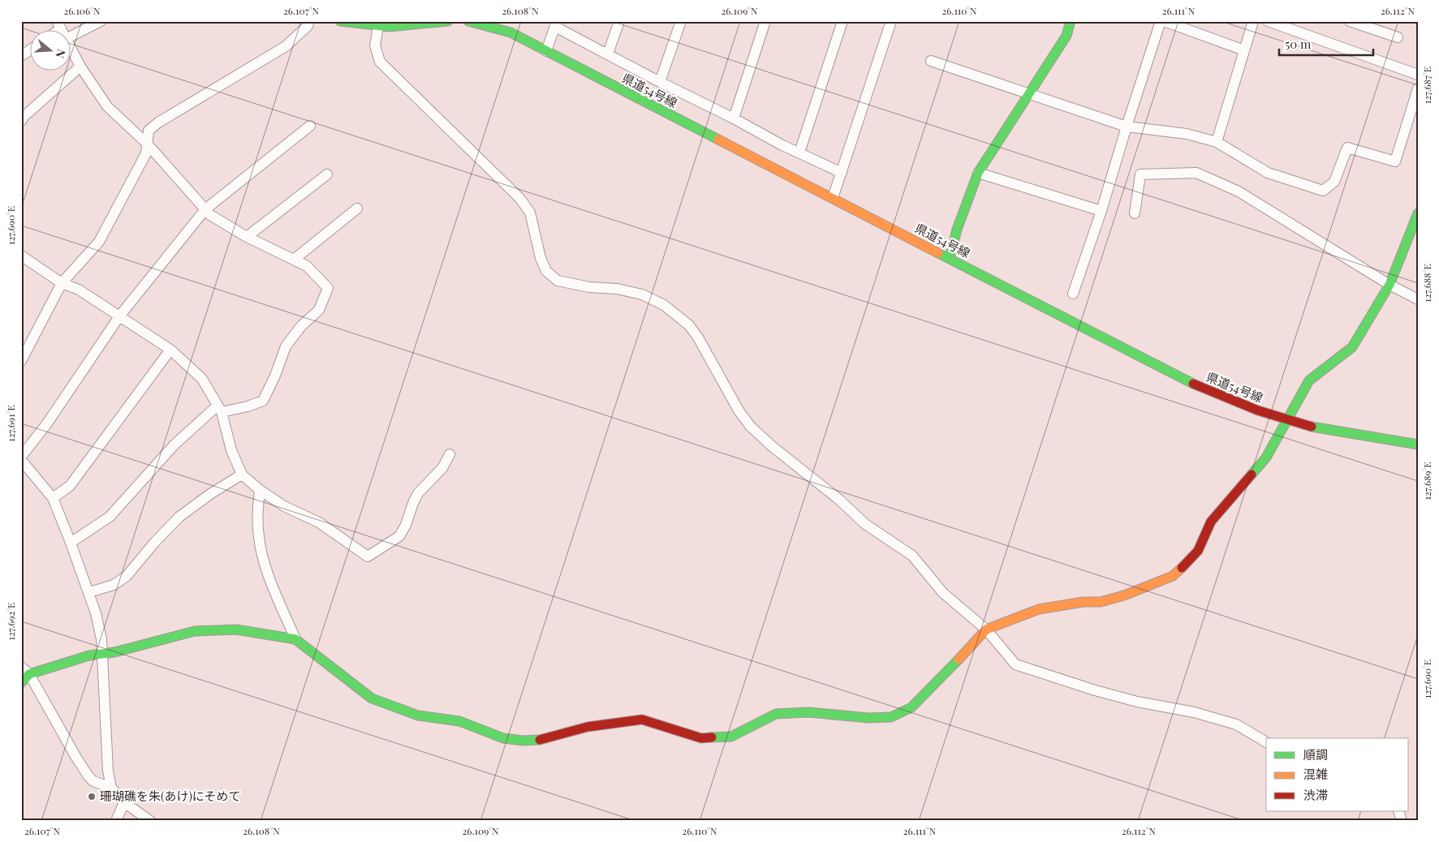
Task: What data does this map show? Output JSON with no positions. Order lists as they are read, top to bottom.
{
  "streets": {
    "street": ["県道54号線"]
  },
  "places": ["珊瑚礁を朱(あけ)にそめて"],
  "legend": ["順調", "混雑", "渋滞"],
  "scale_bar": "50 m",
  "north": "right",
  "coordinates": [
    "26.106°N",
    "26.107°N",
    "26.108°N",
    "26.109°N",
    "26.110°N",
    "26.111°N",
    "26.112°N",
    "127.687°E",
    "127.690°E",
    "127.688°E",
    "127.691°E",
    "127.689°E",
    "127.692°E"
  ]
}
